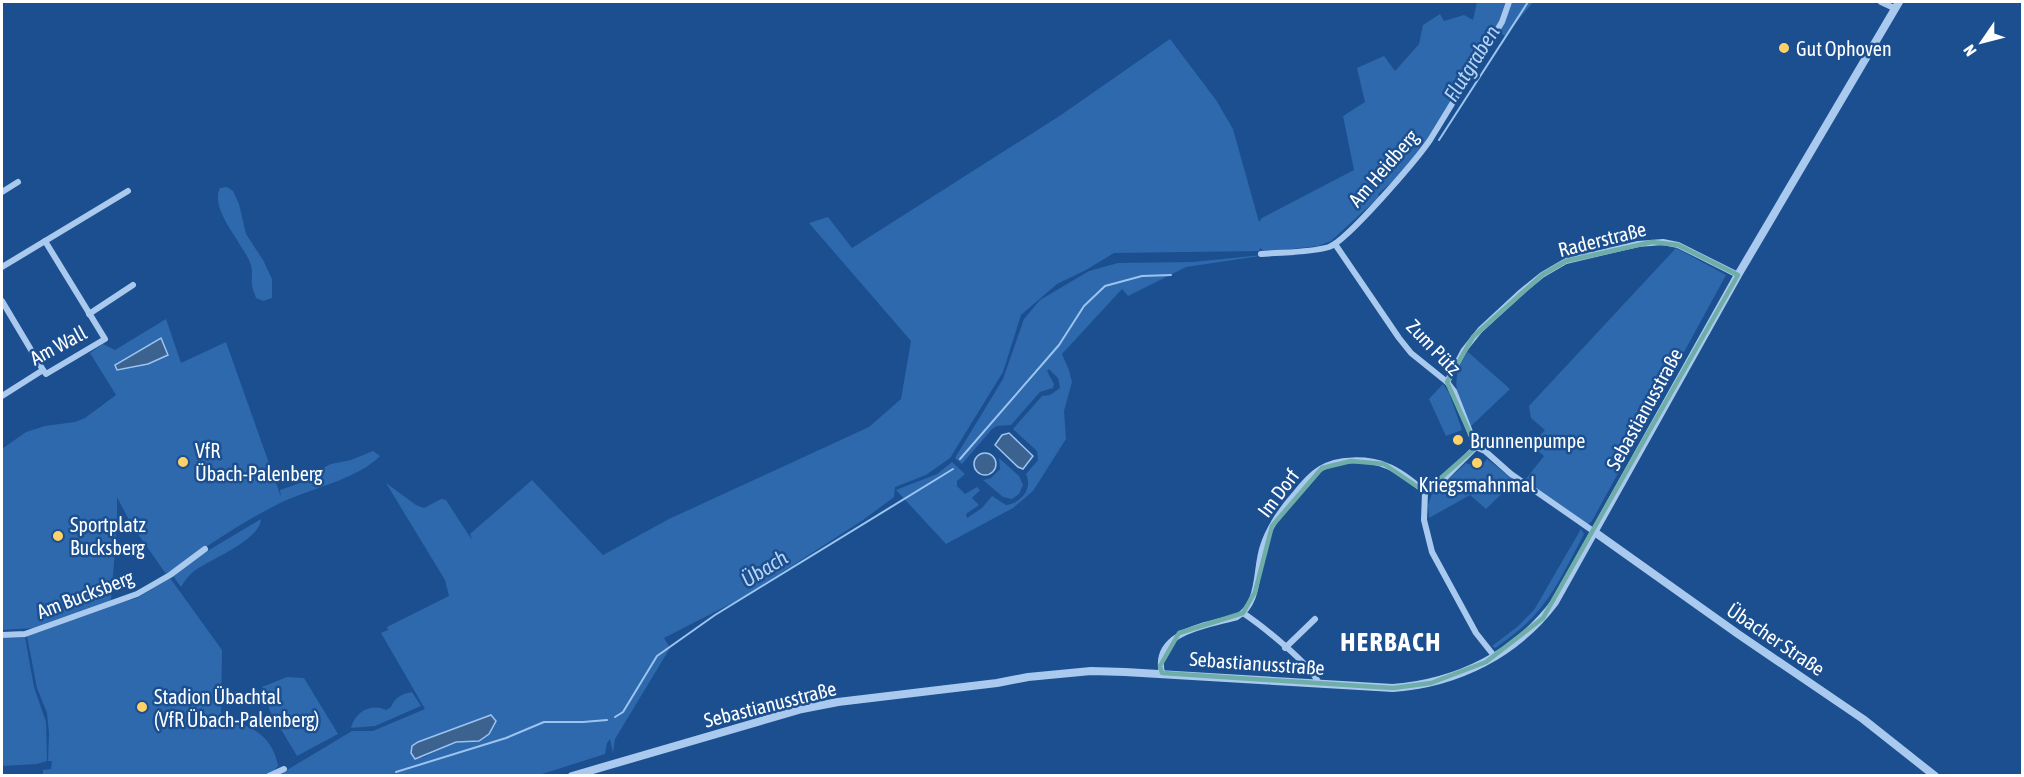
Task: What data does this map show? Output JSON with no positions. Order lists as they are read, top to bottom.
{
  "streets": {
    "street": [
      "Am Heidberg",
      "Raderstraße",
      "Am Wall",
      "Zum Pütz",
      "Sebastianusstraße",
      "Im Dorf",
      "Am Bucksberg",
      "Übacher Straße"
    ]
  },
  "crossings": [
    ["Am Heidberg", "Zum Pütz"],
    ["Raderstraße", "Zum Pütz"],
    ["Raderstraße", "Sebastianusstraße"],
    ["Sebastianusstraße", "Übacher Straße"]
  ],
  "districts": ["HERBACH"],
  "water": ["Flutgraben", "Übach"],
  "places": [
    "Gut Ophoven",
    "Brunnenpumpe",
    "VfR Übach-Palenberg",
    "Kriegsmahnmal",
    "Sportplatz Bucksberg",
    "Stadion Übachtal (VfR Übach-Palenberg)"
  ],
  "north": "bottom left"
}
